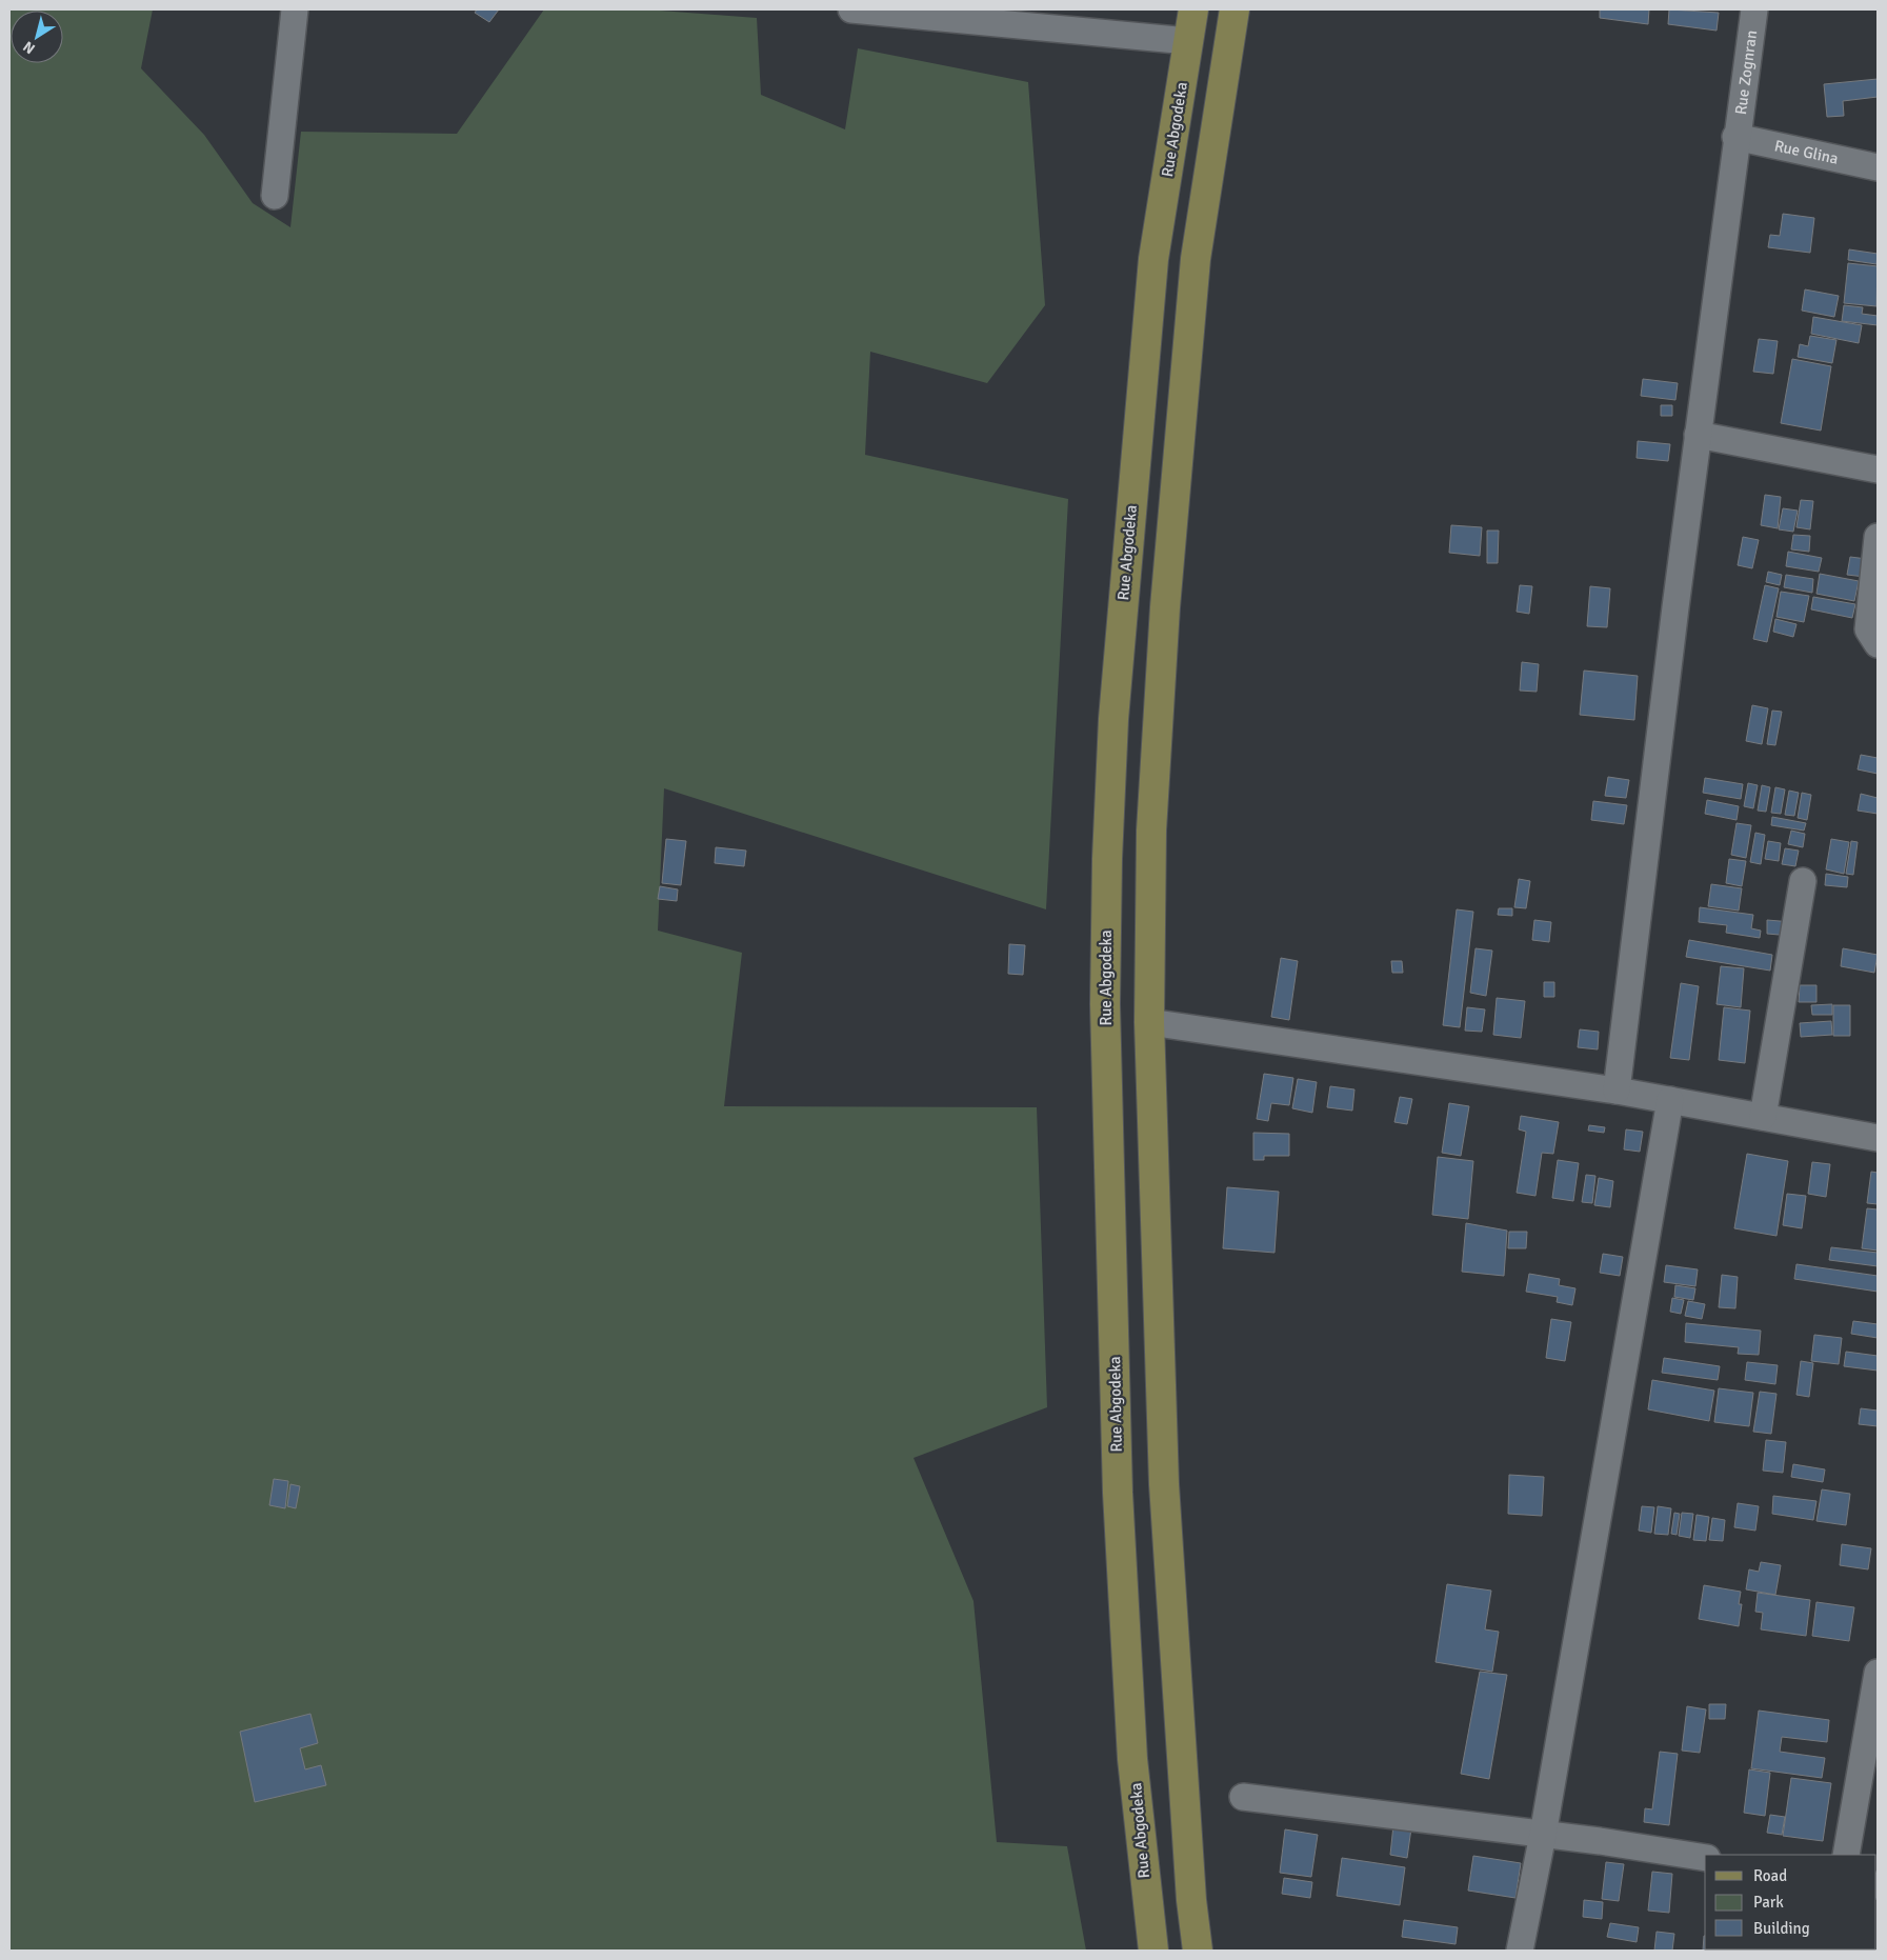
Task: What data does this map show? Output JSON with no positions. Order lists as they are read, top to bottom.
{
  "streets": {
    "main road": ["Rue Abgodeka"],
    "street": ["Rue Zognran", "Rue Glina"]
  },
  "crossings": [
    ["Rue Zognran", "Rue Glina"]
  ],
  "legend": ["Road", "Park", "Building"],
  "north": "bottom left"
}
